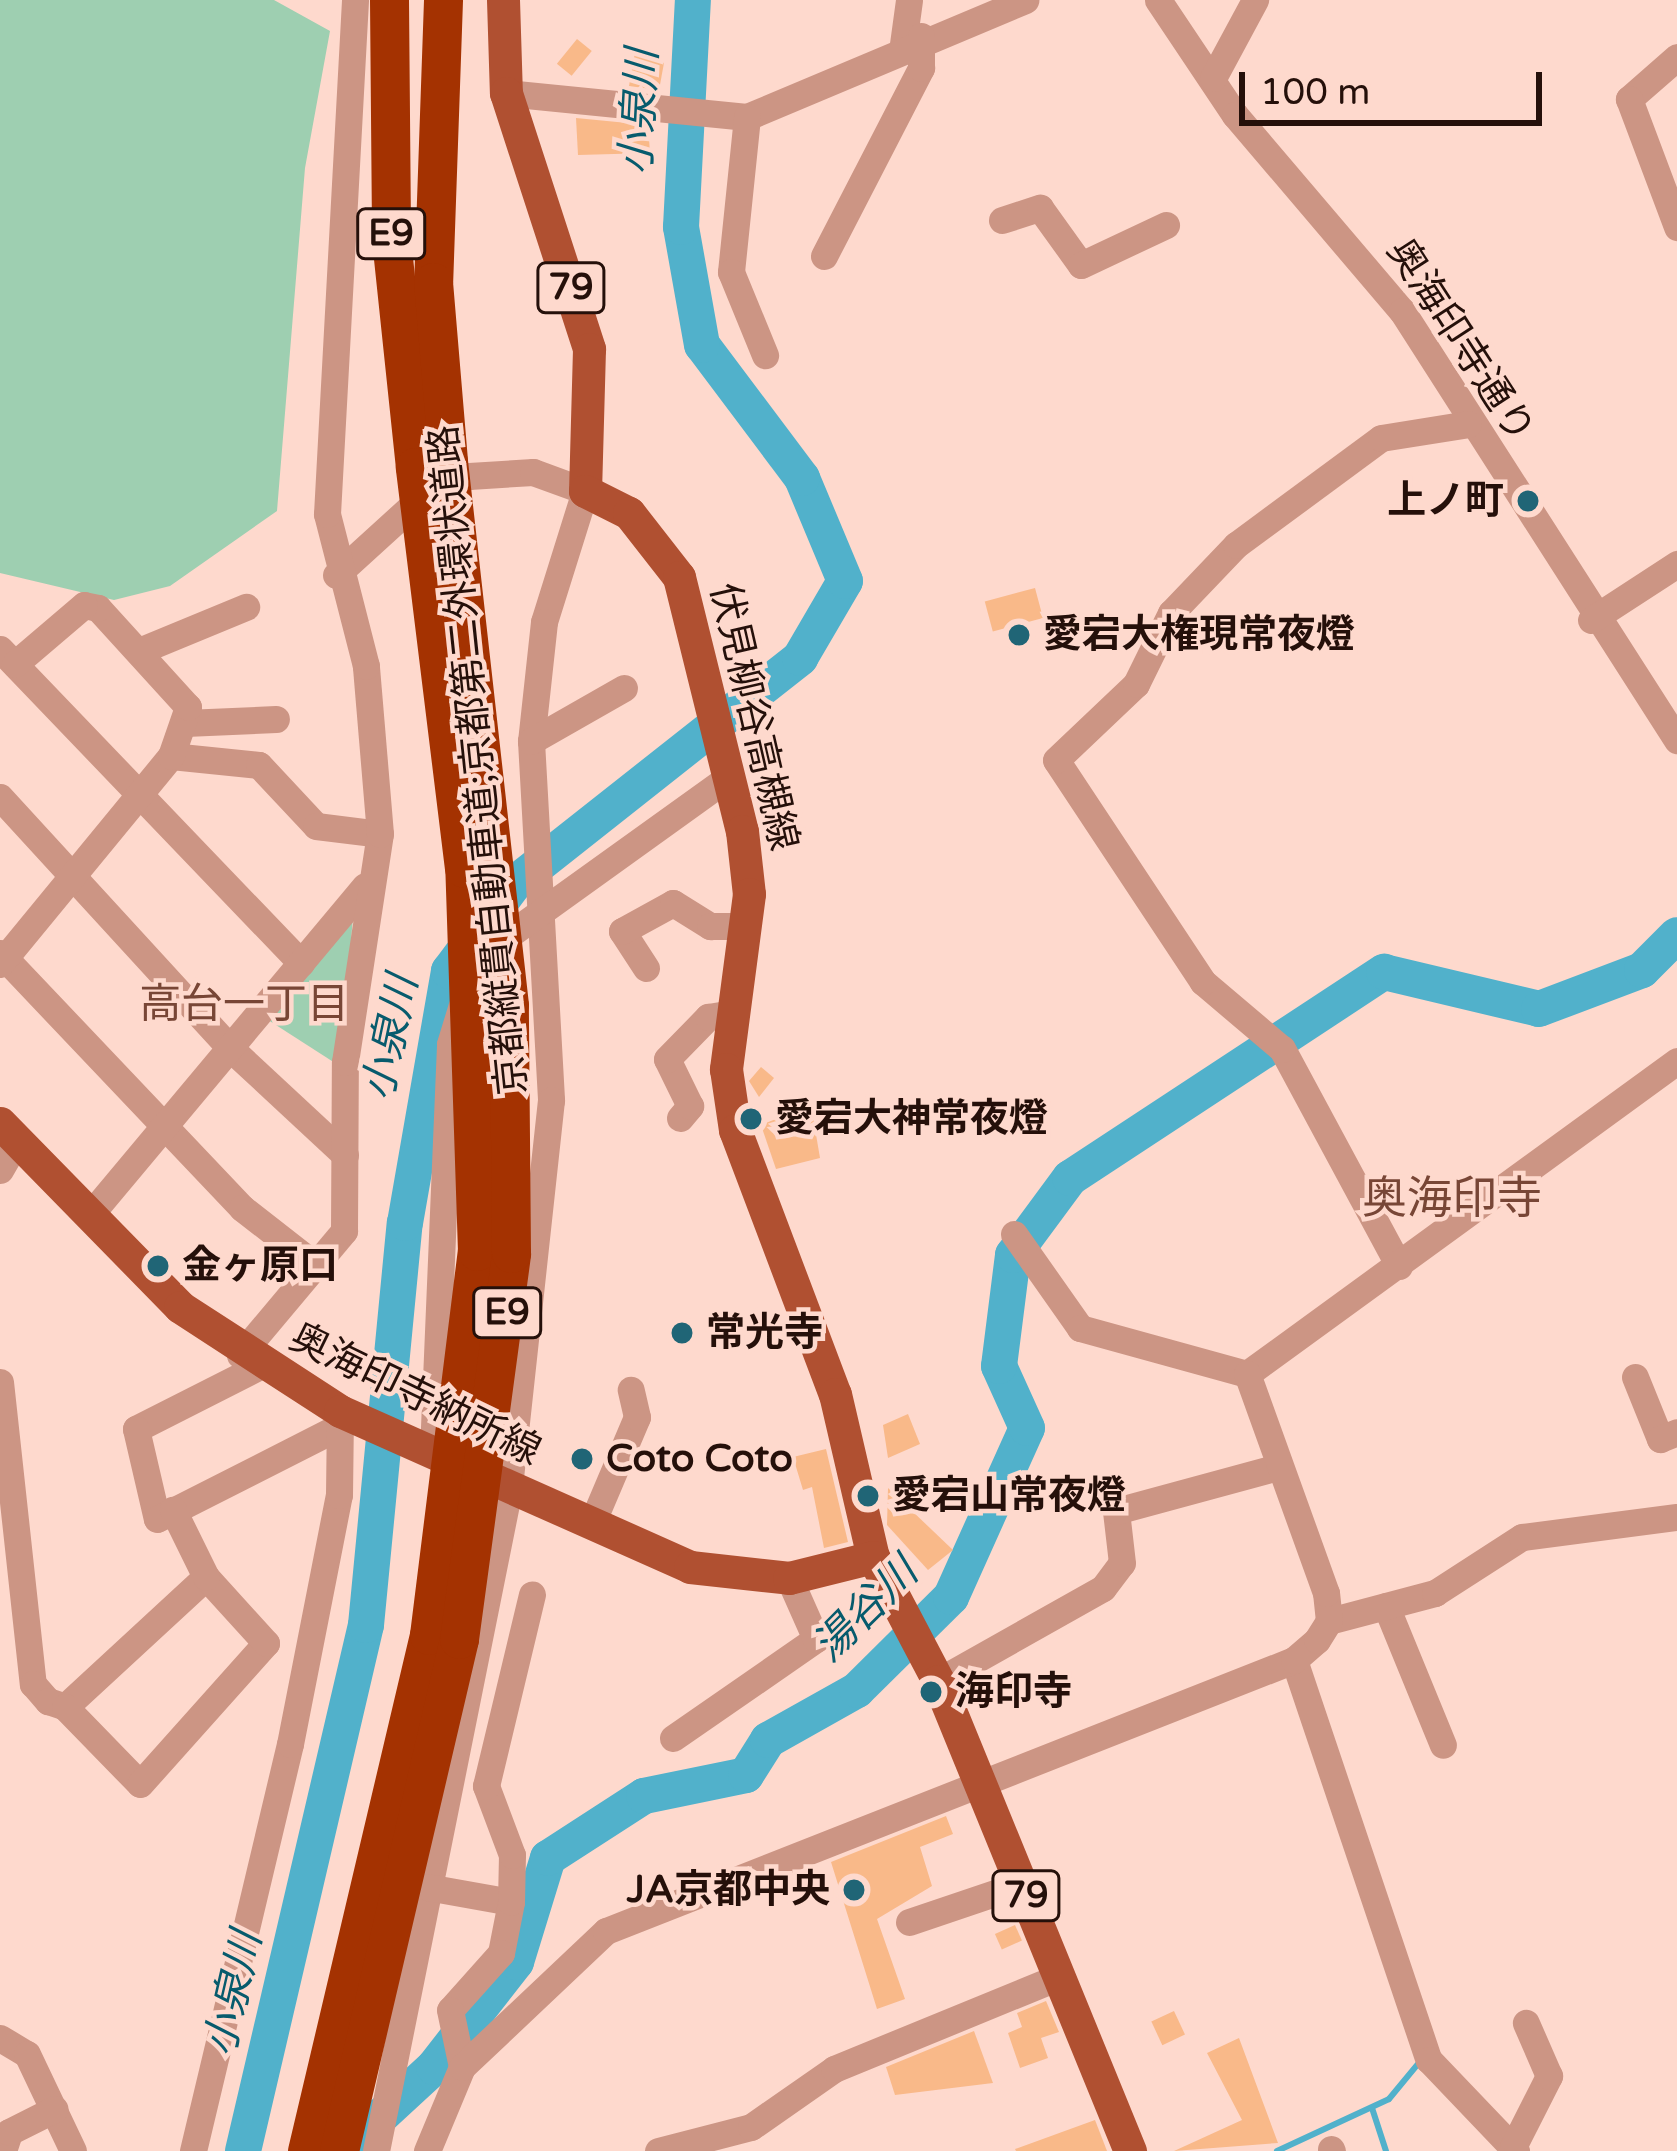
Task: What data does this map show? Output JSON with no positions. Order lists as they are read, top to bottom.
{
  "streets": {
    "highway": ["E9", "京都縦貫自動車道;京都第二外環状道路"],
    "main road": ["79", "伏見柳谷高槻線", "奥海印寺納所線"],
    "street": ["奥海印寺通り"]
  },
  "crossings": [
    ["79", "伏見柳谷高槻線"],
    ["伏見柳谷高槻線", "奥海印寺納所線"]
  ],
  "districts": ["高台一丁目", "奥海印寺"],
  "water": ["小泉川", "湯谷川"],
  "places": [
    "上ノ町",
    "愛宕大権現常夜燈",
    "愛宕大神常夜燈",
    "金ヶ原口",
    "常光寺",
    "Coto Coto",
    "愛宕山常夜燈",
    "海印寺",
    "JA京都中央"
  ],
  "scale_bar": "100 m"
}
